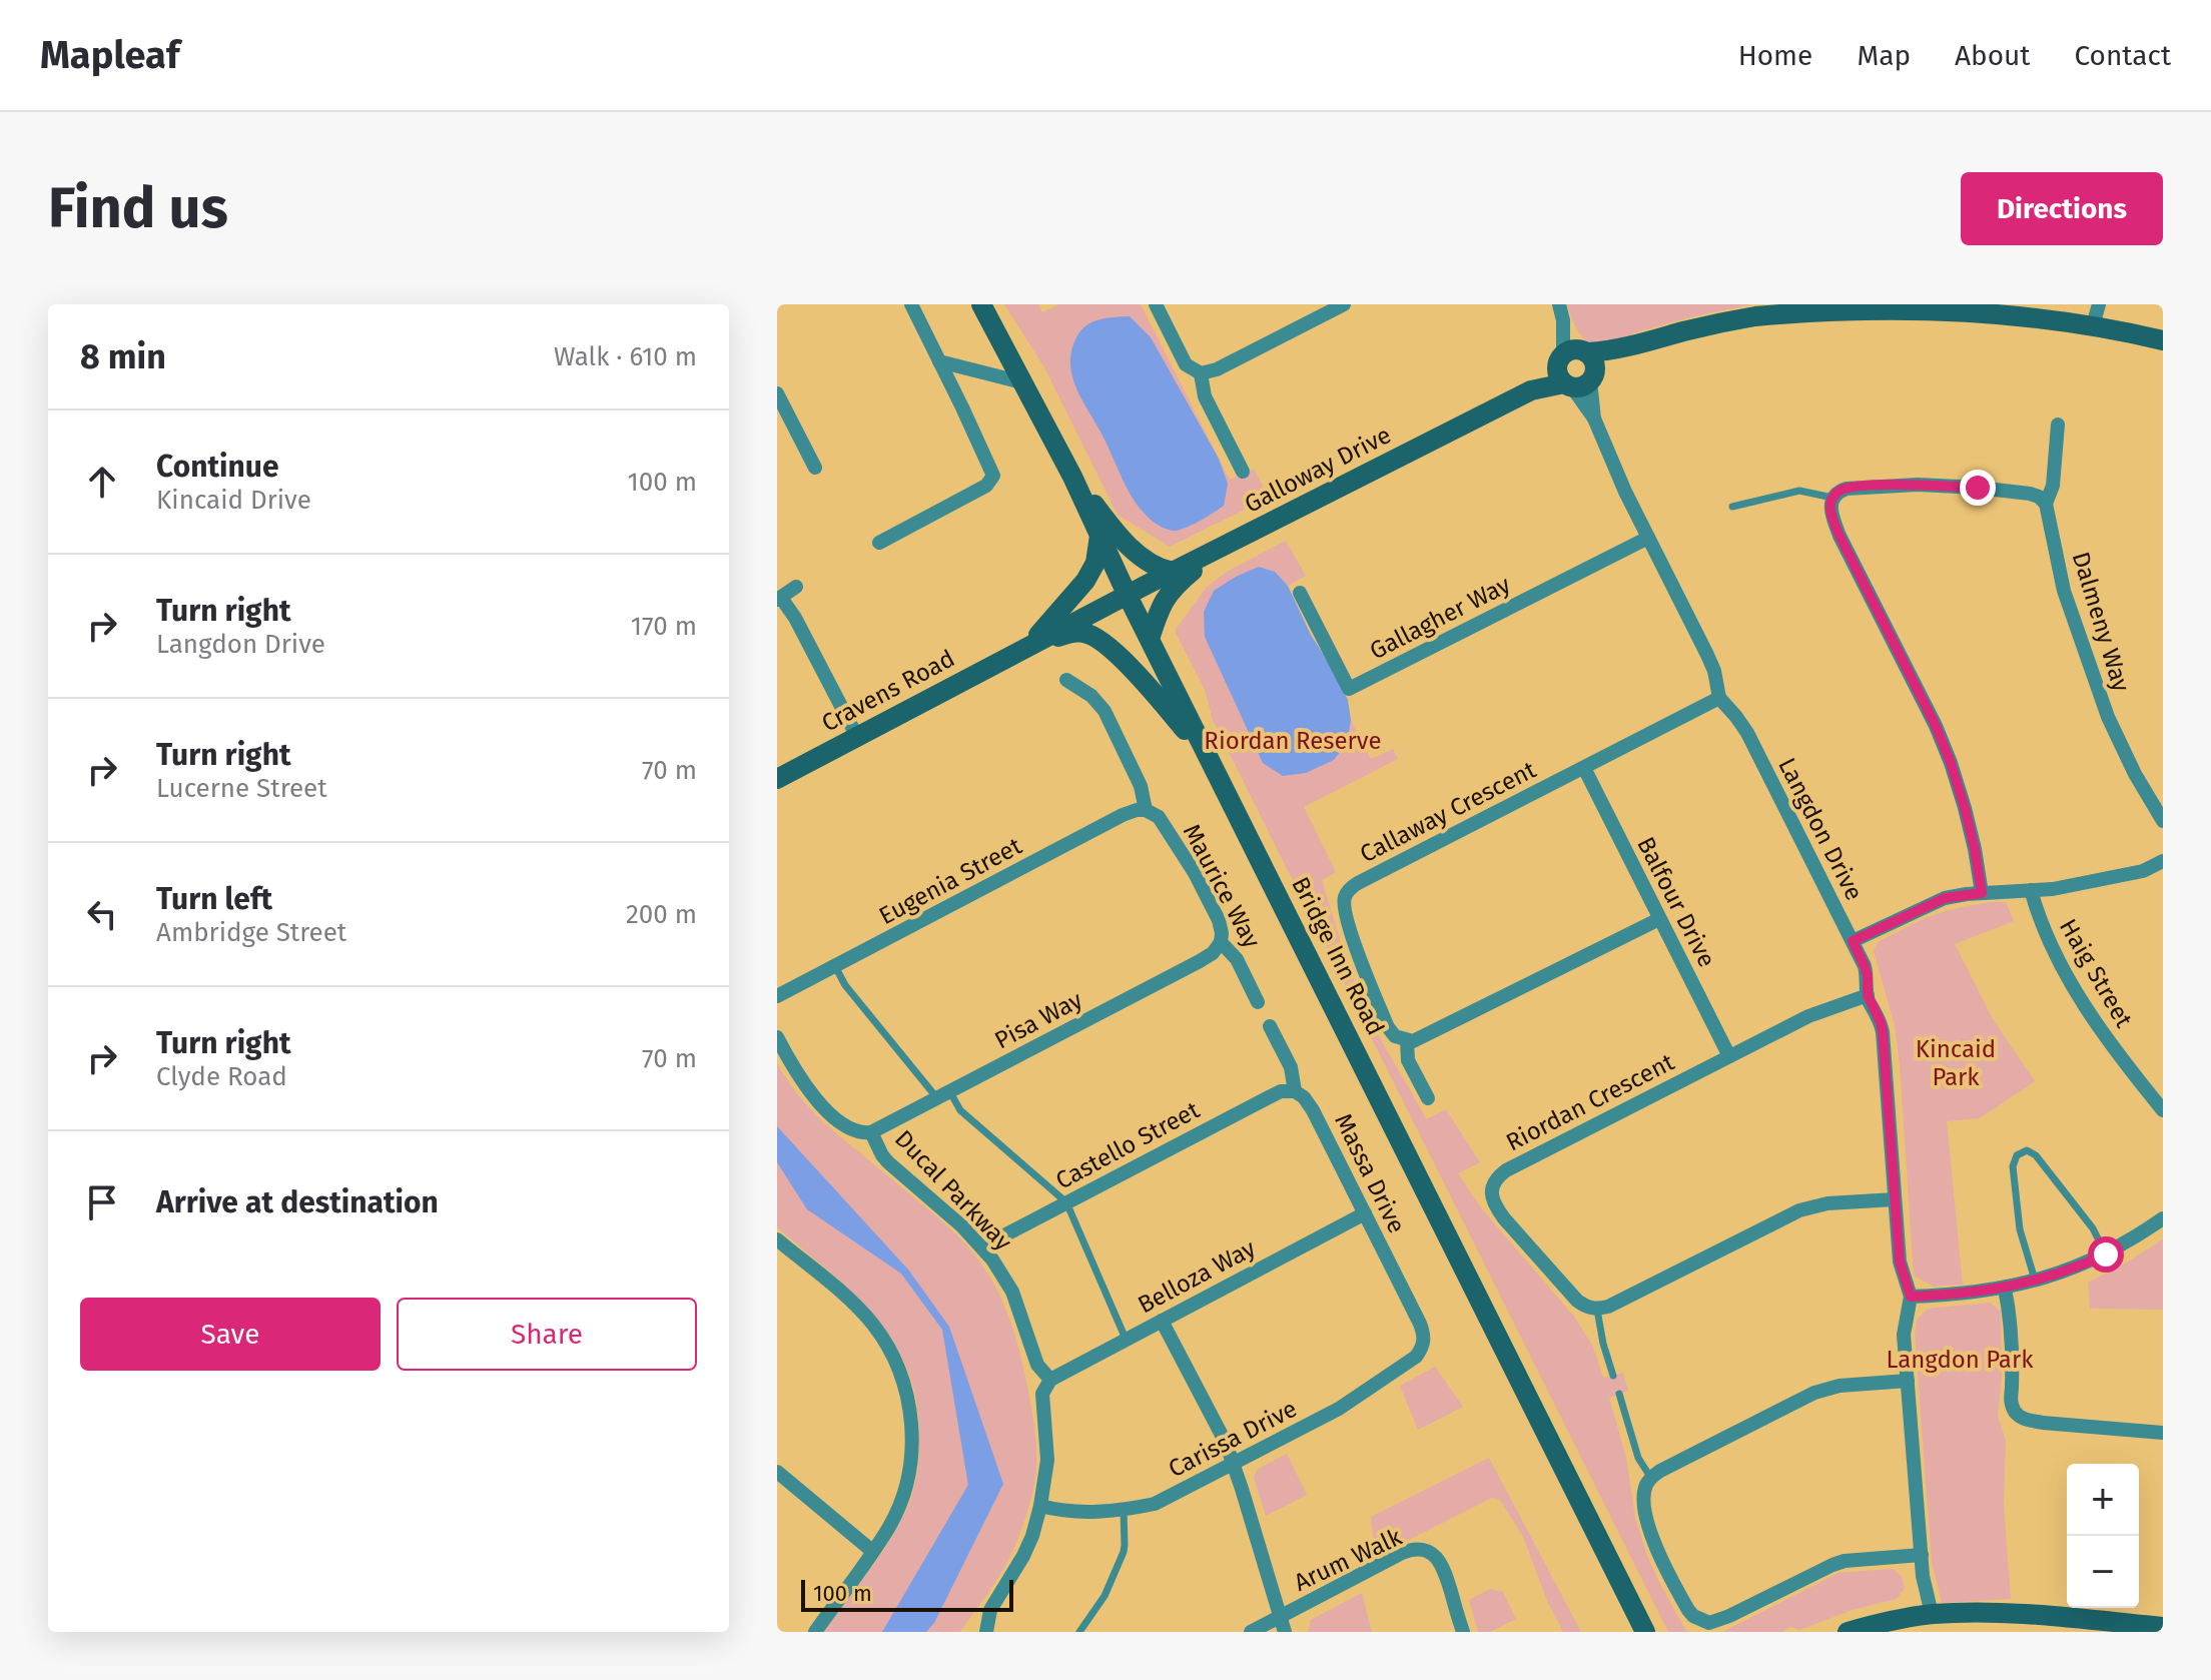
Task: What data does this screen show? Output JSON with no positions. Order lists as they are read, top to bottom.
{
  "streets": {
    "street": [
      "Galloway Drive",
      "Gallagher Way",
      "Dalmeny Way",
      "Cravens Road",
      "Callaway Crescent",
      "Langdon Drive",
      "Eugenia Street",
      "Maurice Way",
      "Balfour Drive",
      "Bridge Inn Road",
      "Haig Street",
      "Pisa Way",
      "Riordan Crescent",
      "Castello Street",
      "Massa Drive",
      "Ducal Parkway",
      "Belloza Way",
      "Carissa Drive",
      "Arum Walk"
    ]
  },
  "crossings": [
    ["Galloway Drive", "Cravens Road"],
    ["Galloway Drive", "Langdon Drive"],
    ["Galloway Drive", "Bridge Inn Road"],
    ["Gallagher Way", "Langdon Drive"],
    ["Cravens Road", "Bridge Inn Road"],
    ["Callaway Crescent", "Langdon Drive"],
    ["Callaway Crescent", "Balfour Drive"],
    ["Langdon Drive", "Riordan Crescent"],
    ["Eugenia Street", "Maurice Way"],
    ["Maurice Way", "Pisa Way"],
    ["Balfour Drive", "Riordan Crescent"],
    ["Pisa Way", "Ducal Parkway"],
    ["Castello Street", "Massa Drive"],
    ["Castello Street", "Ducal Parkway"],
    ["Massa Drive", "Belloza Way"],
    ["Massa Drive", "Carissa Drive"],
    ["Ducal Parkway", "Belloza Way"]
  ],
  "parks": ["Riordan Reserve", "Kincaid Park", "Langdon Park"],
  "scale_bar": "100 m",
  "page": {
    "header": "Mapleaf",
    "nav": [
      "Home",
      "Map",
      "About",
      "Contact"
    ],
    "buttons": [
      "Directions",
      ["Save", "Share"]
    ],
    "title": "Find us",
    "heading": ["8 min", "Walk · 610 m"],
    "list": [
      ["Continue", "Kincaid Drive", "100 m"],
      ["Turn right", "Langdon Drive", "170 m"],
      ["Turn right", "Lucerne Street", "70 m"],
      ["Turn left", "Ambridge Street", "200 m"],
      ["Turn right", "Clyde Road", "70 m"],
      "Arrive at destination"
    ],
    "map_buttons": ["+", "−"],
    "scale": "100 m"
  }
}
